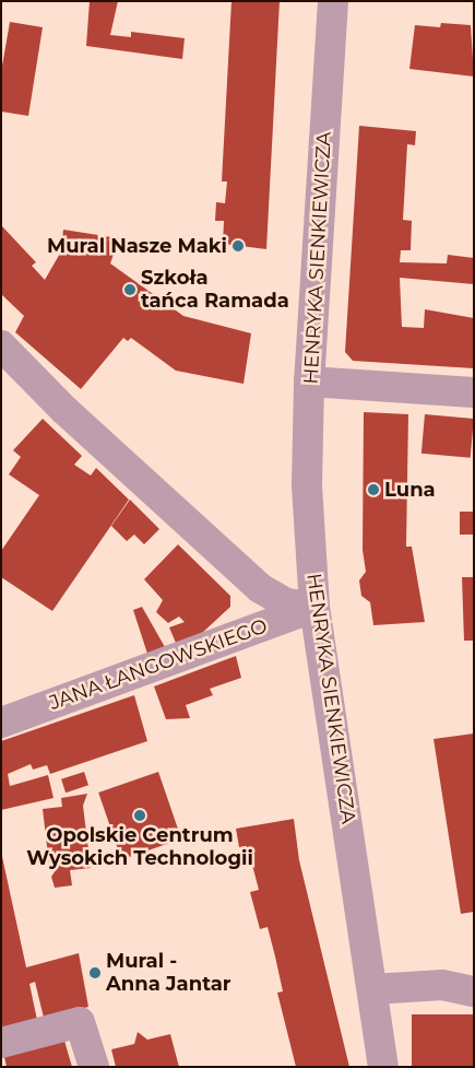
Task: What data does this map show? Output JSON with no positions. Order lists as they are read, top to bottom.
{
  "streets": {
    "street": ["HENRYKA SIENKIEWICZA", "JANA ŁANGOWSKIEGO"]
  },
  "places": [
    "Mural Nasze Maki",
    "Szkoła tańca Ramada",
    "Luna",
    "Opolskie Centrum Wysokich Technologii",
    "Mural - Anna Jantar"
  ]
}
